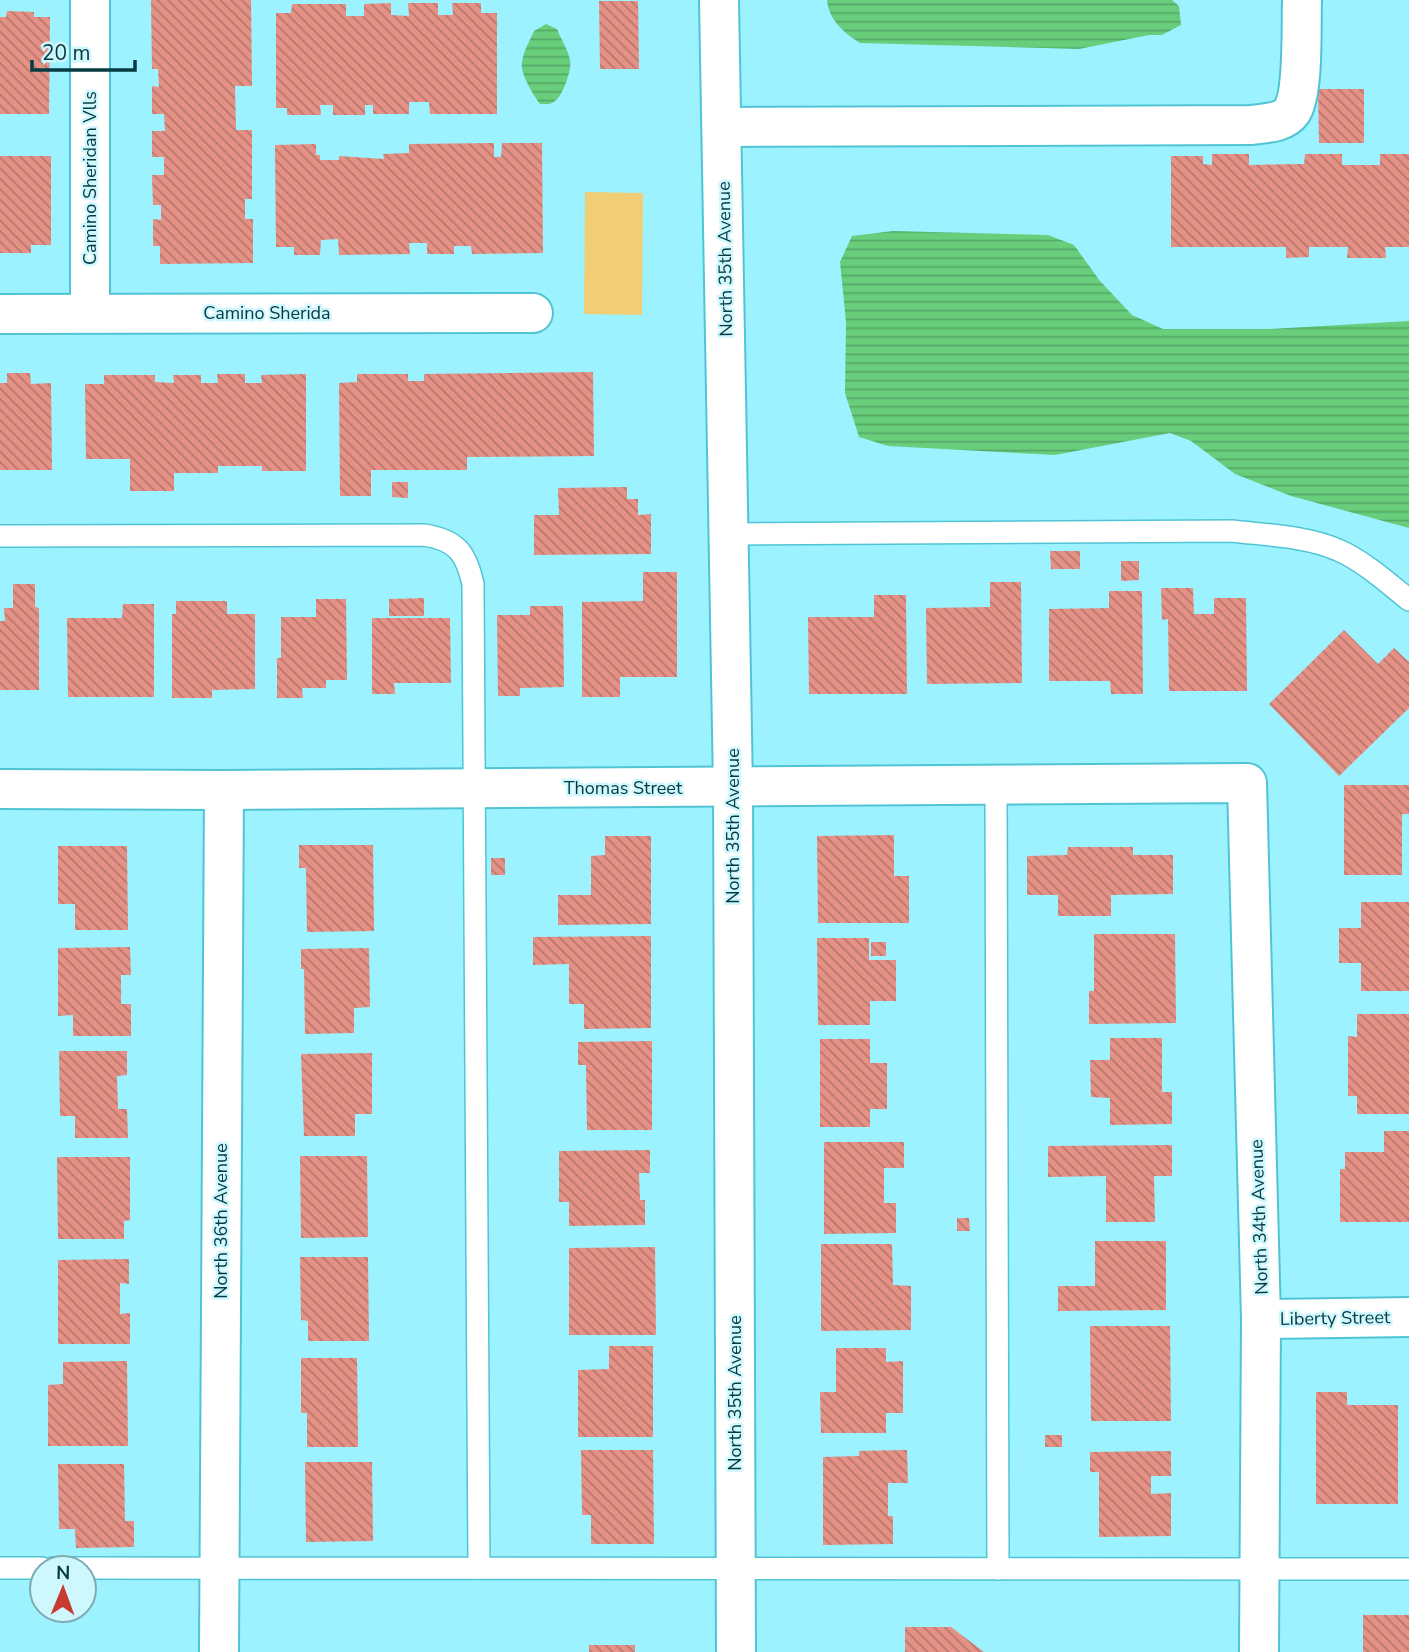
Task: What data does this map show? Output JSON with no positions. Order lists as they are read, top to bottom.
{
  "streets": {
    "street": [
      "Camino Sheridan Vlls",
      "North 35th Avenue",
      "Camino Sherida",
      "Thomas Street",
      "North 34th Avenue",
      "North 36th Avenue",
      "Liberty Street"
    ]
  },
  "crossings": [
    ["Camino Sheridan Vlls", "Camino Sherida"],
    ["North 35th Avenue", "Thomas Street"],
    ["Thomas Street", "North 34th Avenue"],
    ["Thomas Street", "North 36th Avenue"],
    ["North 34th Avenue", "Liberty Street"]
  ],
  "scale_bar": "20 m",
  "north": "top"
}
